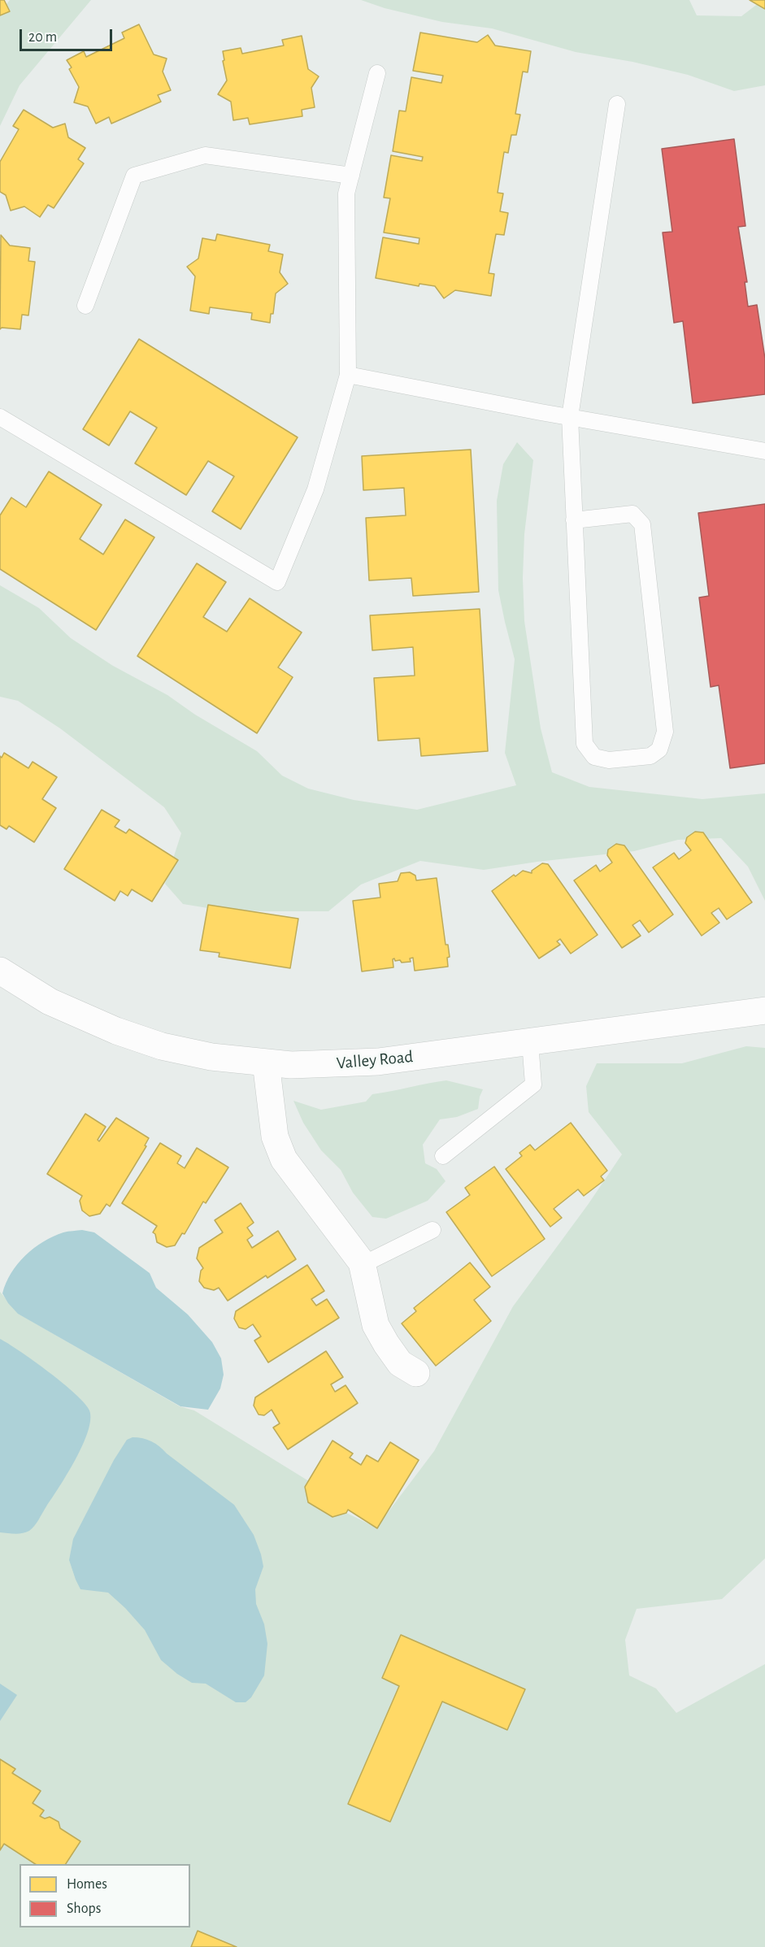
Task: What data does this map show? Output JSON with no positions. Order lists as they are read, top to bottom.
{
  "streets": {
    "street": ["Valley Road"]
  },
  "legend": ["Homes", "Shops"],
  "scale_bar": "20 m"
}
